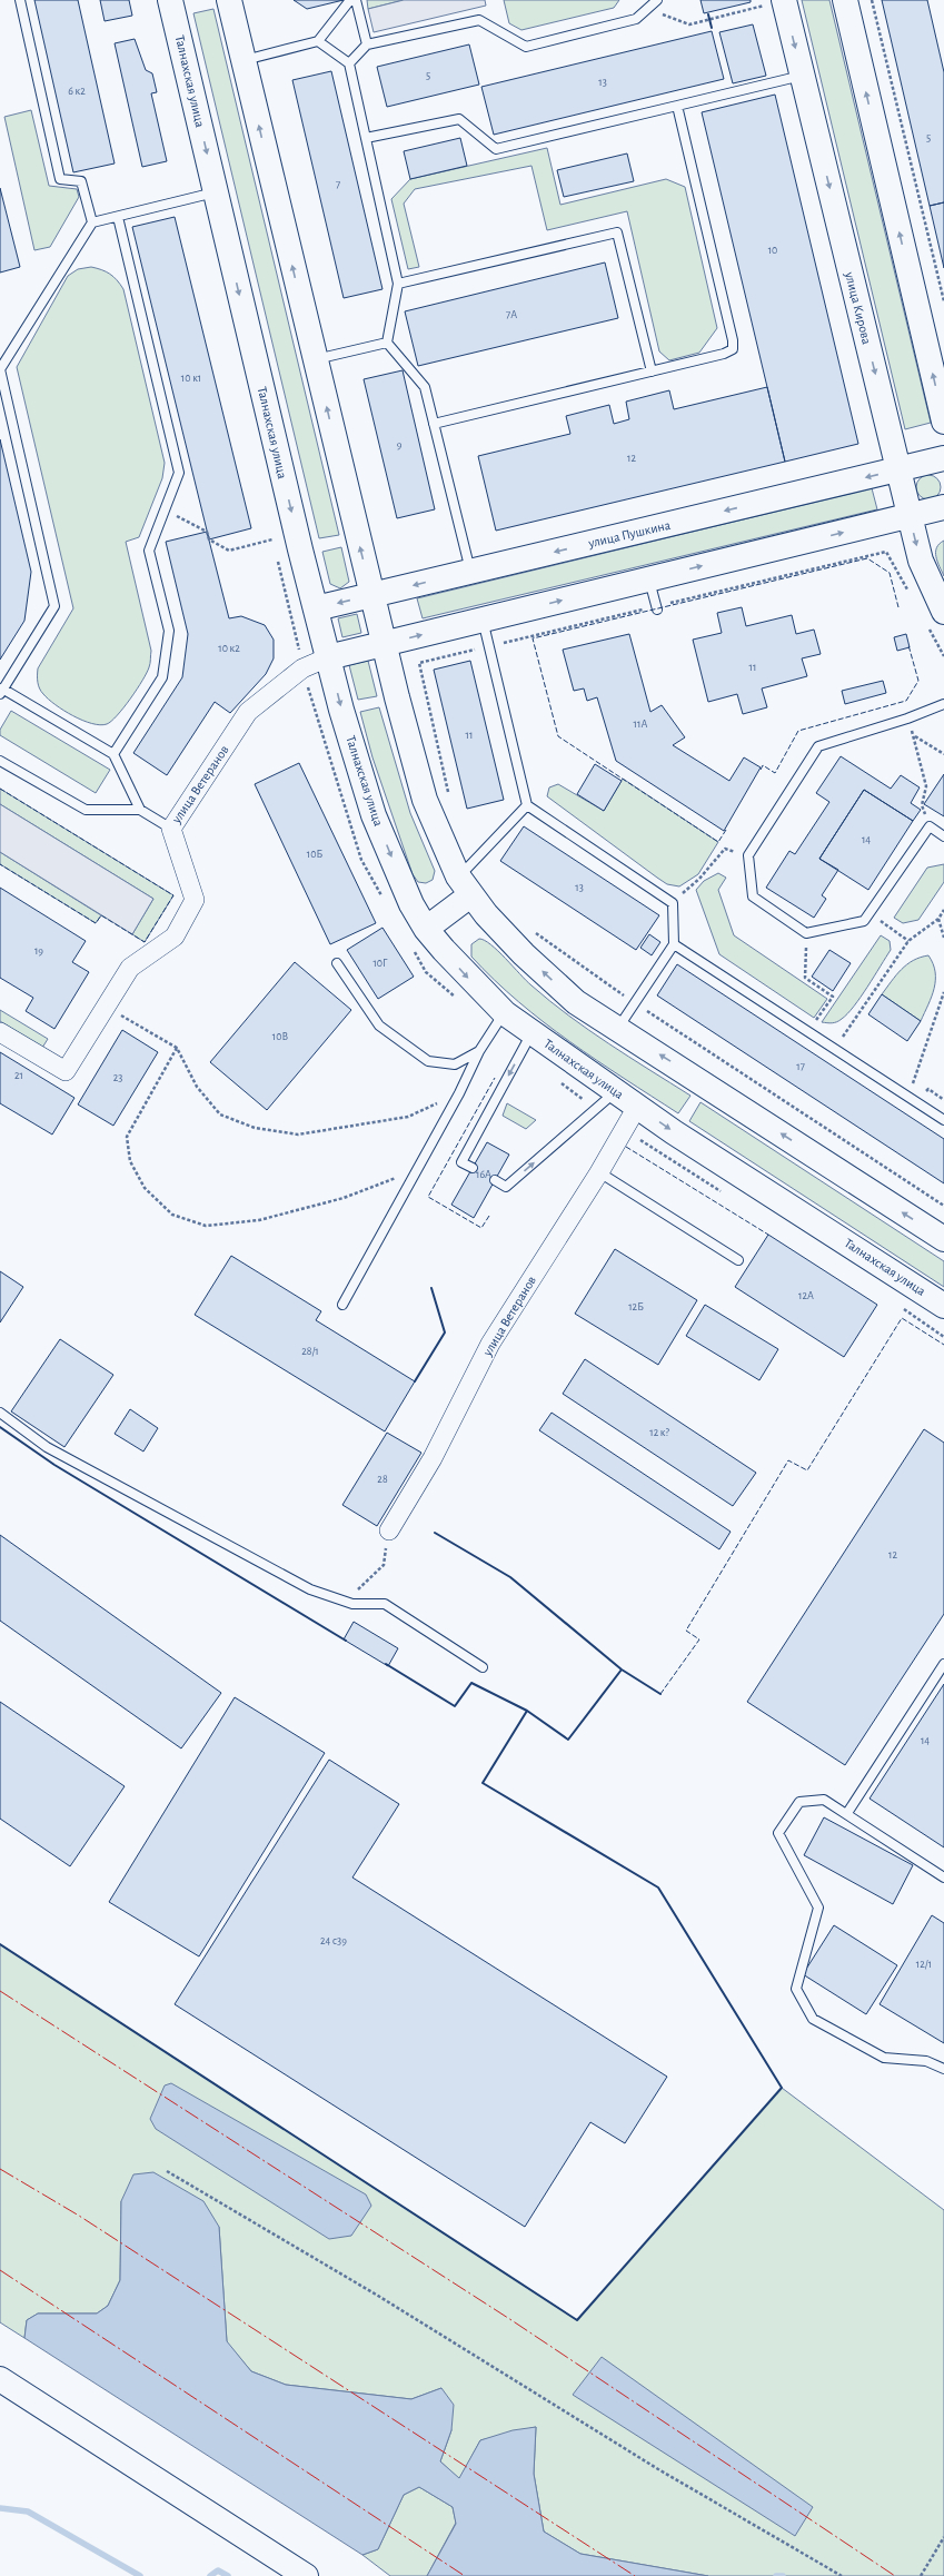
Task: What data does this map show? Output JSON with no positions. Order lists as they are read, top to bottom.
{
  "streets": {
    "street": [
      "Талнахская улица",
      "улица Кирова",
      "улица Пушкина",
      "улица Ветеранов"
    ]
  },
  "crossings": [
    ["Талнахская улица", "улица Пушкина"],
    ["Талнахская улица", "улица Ветеранов"],
    ["улица Кирова", "улица Пушкина"]
  ],
  "house_numbers": [
    "5",
    "13",
    "6 к2",
    "5",
    "7",
    "10",
    "7А",
    "10 к1",
    "9",
    "12",
    "10 к2",
    "11",
    "11А",
    "11",
    "14",
    "10Б",
    "13",
    "19",
    "10Г",
    "10В",
    "17",
    "21",
    "23",
    "16А",
    "12А",
    "12Б",
    "28/1",
    "12 к?",
    "28",
    "12",
    "14",
    "24 с39",
    "12/1"
  ]
}
